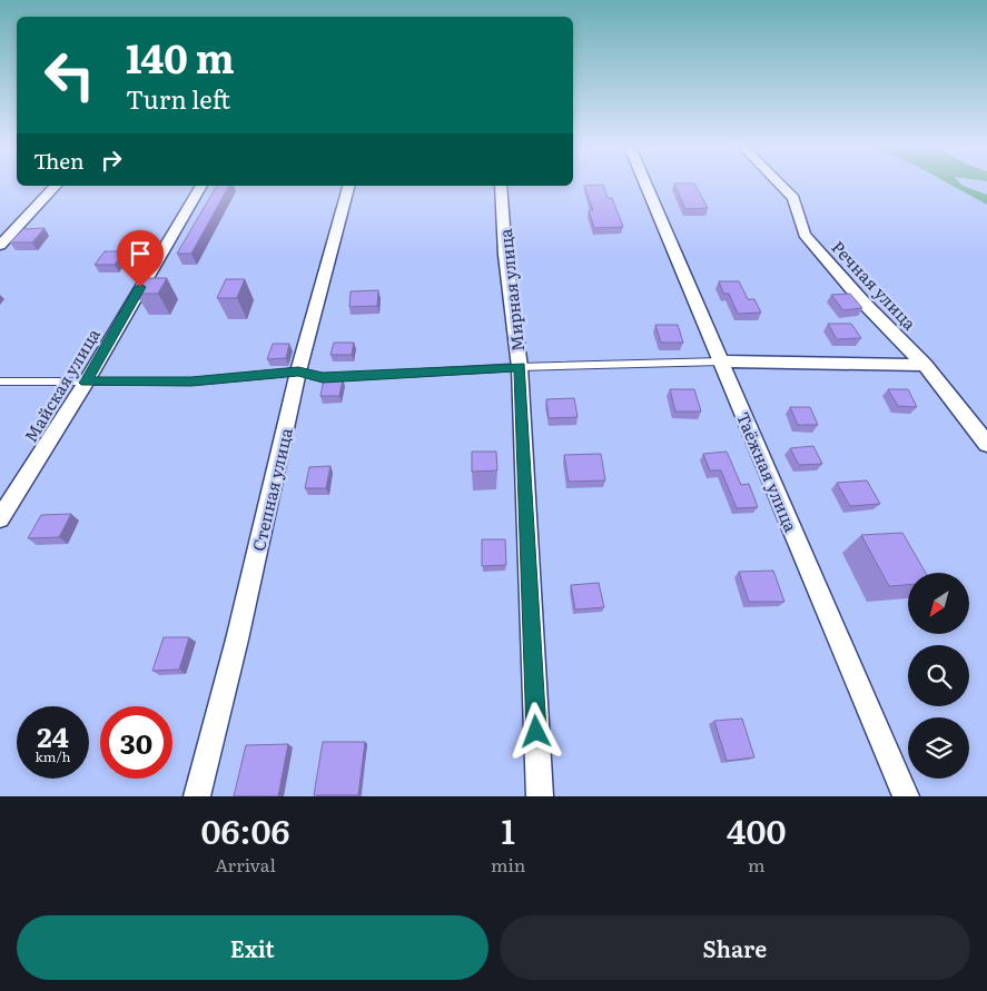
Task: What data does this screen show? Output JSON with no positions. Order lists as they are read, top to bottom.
{
  "streets": {
    "street": [
      "Речная улица",
      "Мирная улица",
      "Майская улица",
      "Таёжная улица",
      "Степная улица"
    ]
  },
  "north": "bottom left",
  "page": {
    "turn": ["140 m", "Turn left"],
    "then": "Then",
    "speed": "24 km/h",
    "limit": "30",
    "eta": [
      "06:06",
      "Arrival",
      "1",
      "min",
      "400",
      "m"
    ],
    "buttons": ["Exit", "Share"]
  }
}
